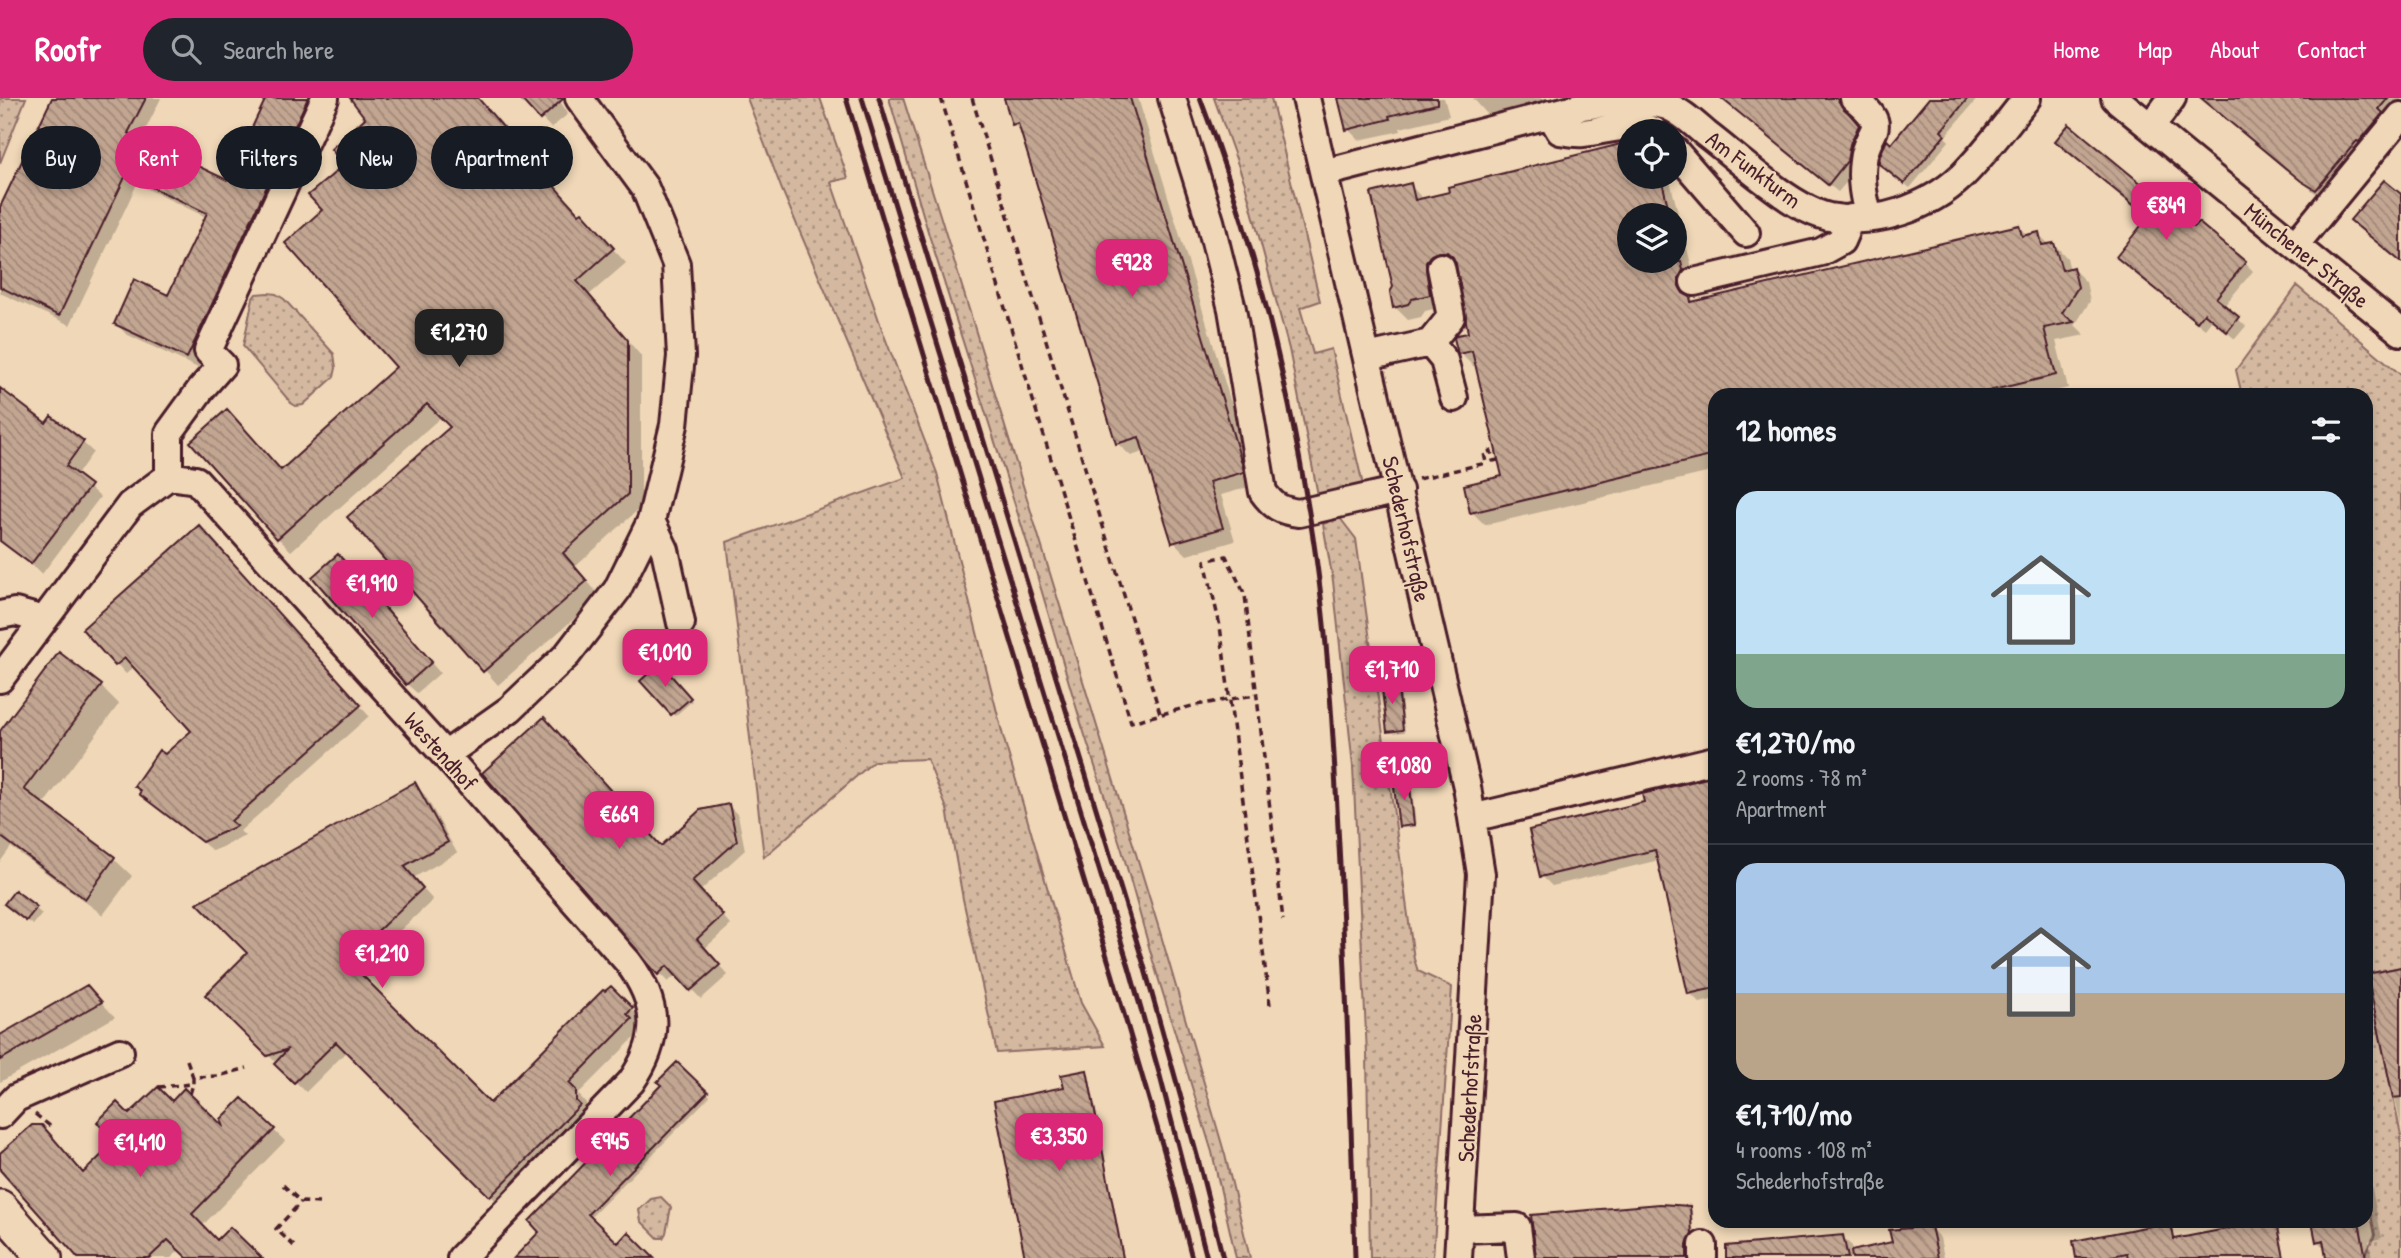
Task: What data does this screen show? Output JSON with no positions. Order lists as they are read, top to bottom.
{
  "streets": {
    "street": [
      "Am Funkturm",
      "Münchener Straße",
      "Schederhofstraße",
      "Westendhof"
    ]
  },
  "crossings": [
    ["Am Funkturm", "Schederhofstraße"]
  ],
  "page": {
    "header": "Roofr",
    "search": "Search here",
    "nav": [
      "Home",
      "Map",
      "About",
      "Contact"
    ],
    "chip": [
      "Buy",
      "Rent",
      "Filters",
      "New",
      "Apartment"
    ],
    "price": [
      "€849",
      "€928",
      "€1,270",
      "€1,910",
      "€1,010",
      "€1,710",
      "€1,080",
      "€669",
      "€1,210",
      "€3,350",
      "€945",
      "€1,410"
    ],
    "heading": "12 homes",
    "list": [
      {
        "name": "€1,270/mo",
        "note": "2 rooms · 78 m² · Apartment"
      },
      {
        "name": "€1,710/mo",
        "note": "4 rooms · 108 m² · Schederhofstraße"
      }
    ]
  }
}
